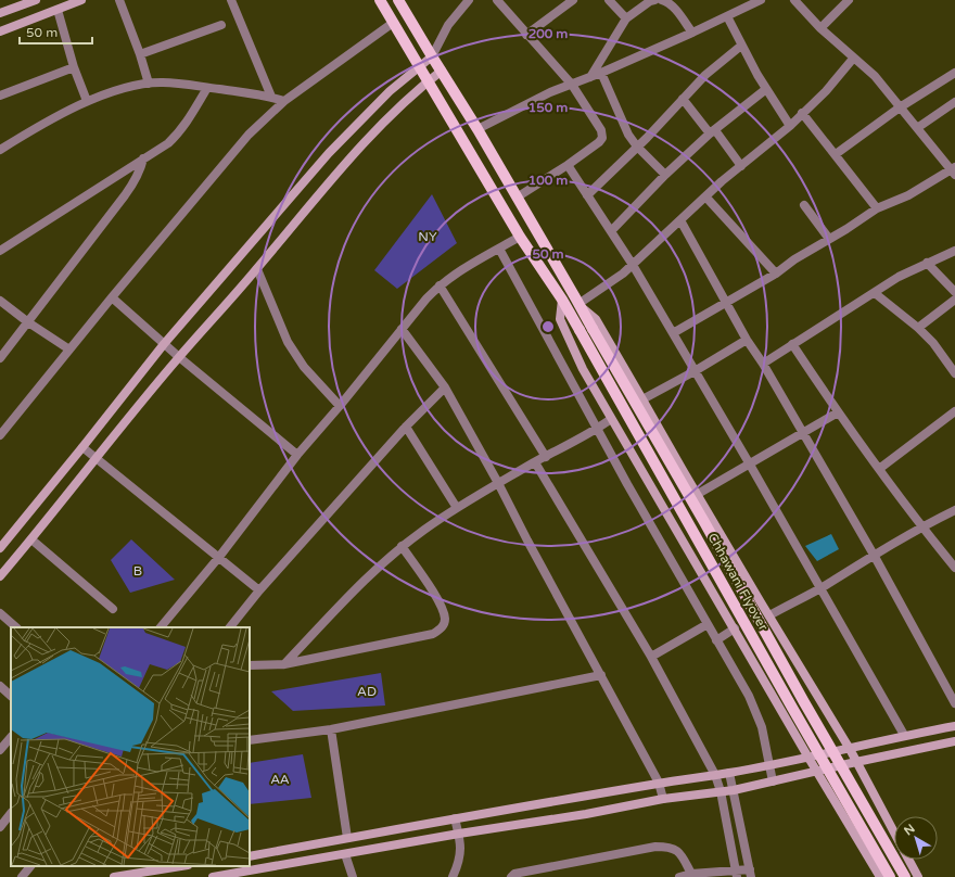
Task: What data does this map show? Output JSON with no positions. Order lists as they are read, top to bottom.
{
  "streets": {
    "main road": ["Chhawani Flyover"]
  },
  "parks": [
    "NY",
    "B",
    "AD",
    "AA"
  ],
  "scale_bar": "50 m",
  "north": "top left",
  "rings": [
    "200 m",
    "150 m",
    "100 m",
    "50 m"
  ]
}
